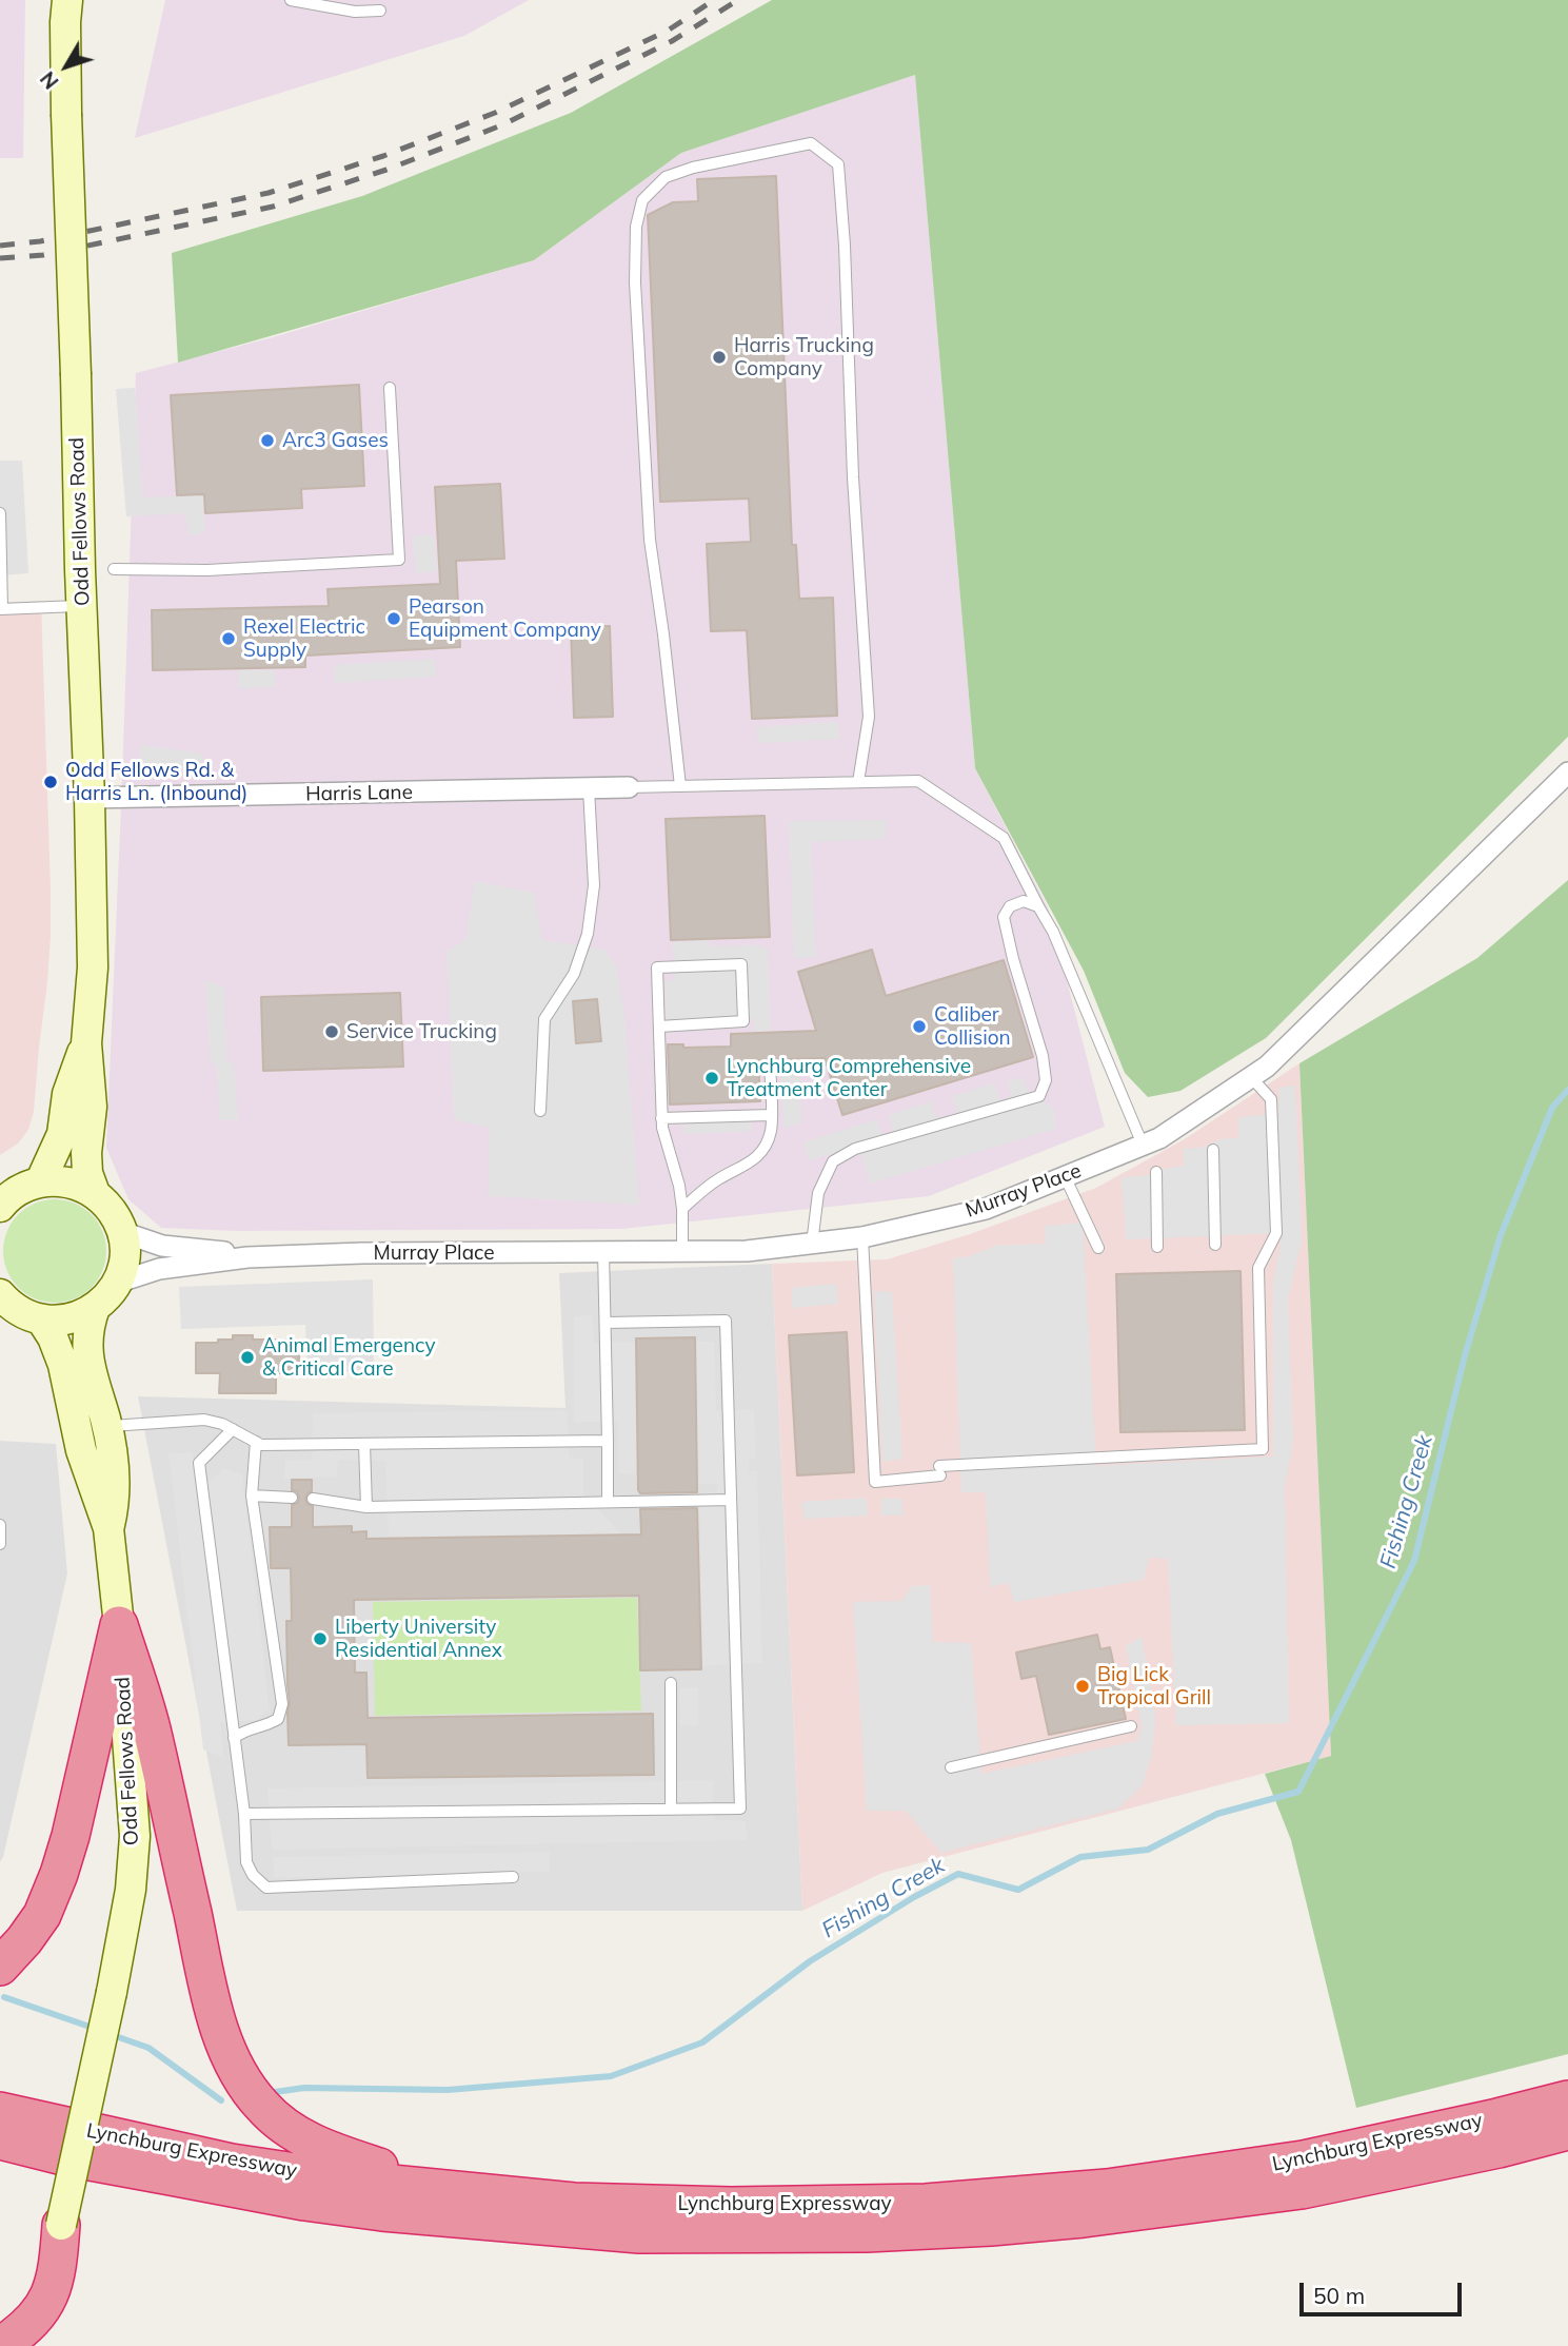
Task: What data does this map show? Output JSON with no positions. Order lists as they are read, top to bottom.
{
  "streets": {
    "highway": ["Lynchburg Expressway"],
    "main road": ["Odd Fellows Road"],
    "street": ["Harris Lane", "Murray Place"]
  },
  "crossings": [
    ["Odd Fellows Road", "Harris Lane"]
  ],
  "water": ["Fishing Creek"],
  "places": [
    "Harris Trucking Company",
    "Arc3 Gases",
    "Pearson Equipment Company",
    "Rexel Electric Supply",
    "Odd Fellows Rd. & Harris Ln. (Inbound)",
    "Caliber Collision",
    "Service Trucking",
    "Lynchburg Comprehensive Treatment Center",
    "Animal Emergency & Critical Care",
    "Liberty University Residential Annex",
    "Big Lick Tropical Grill"
  ],
  "scale_bar": "50 m",
  "north": "bottom left"
}
